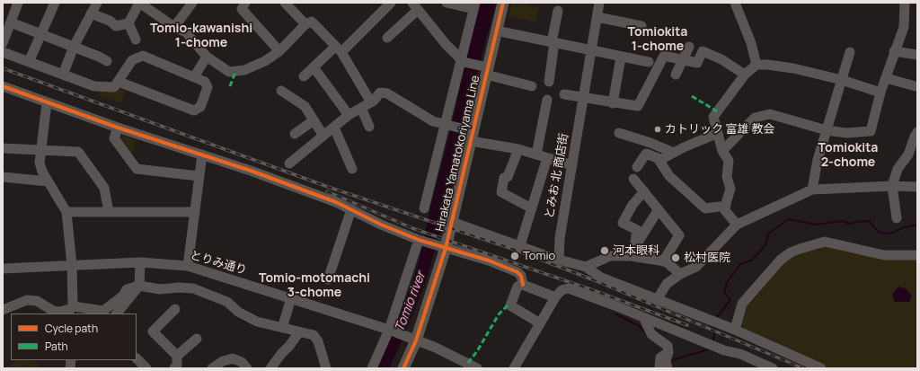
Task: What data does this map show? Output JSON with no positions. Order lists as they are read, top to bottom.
{
  "streets": {
    "main road": ["Hirakata Yamatokoriyama Line"],
    "street": ["とみお 北 商店街", "とりみ通り"]
  },
  "crossings": [
    ["Hirakata Yamatokoriyama Line", "とりみ通り"]
  ],
  "districts": [
    "Tomio-kawanishi 1-chome",
    "Tomiokita 1-chome",
    "Tomiokita 2-chome",
    "Tomio-motomachi 3-chome"
  ],
  "water": ["Tomio river"],
  "places": [
    "カトリック 富雄 教会",
    "河本眼科",
    "Tomio",
    "松村医院"
  ],
  "legend": ["Cycle path", "Path"]
}
